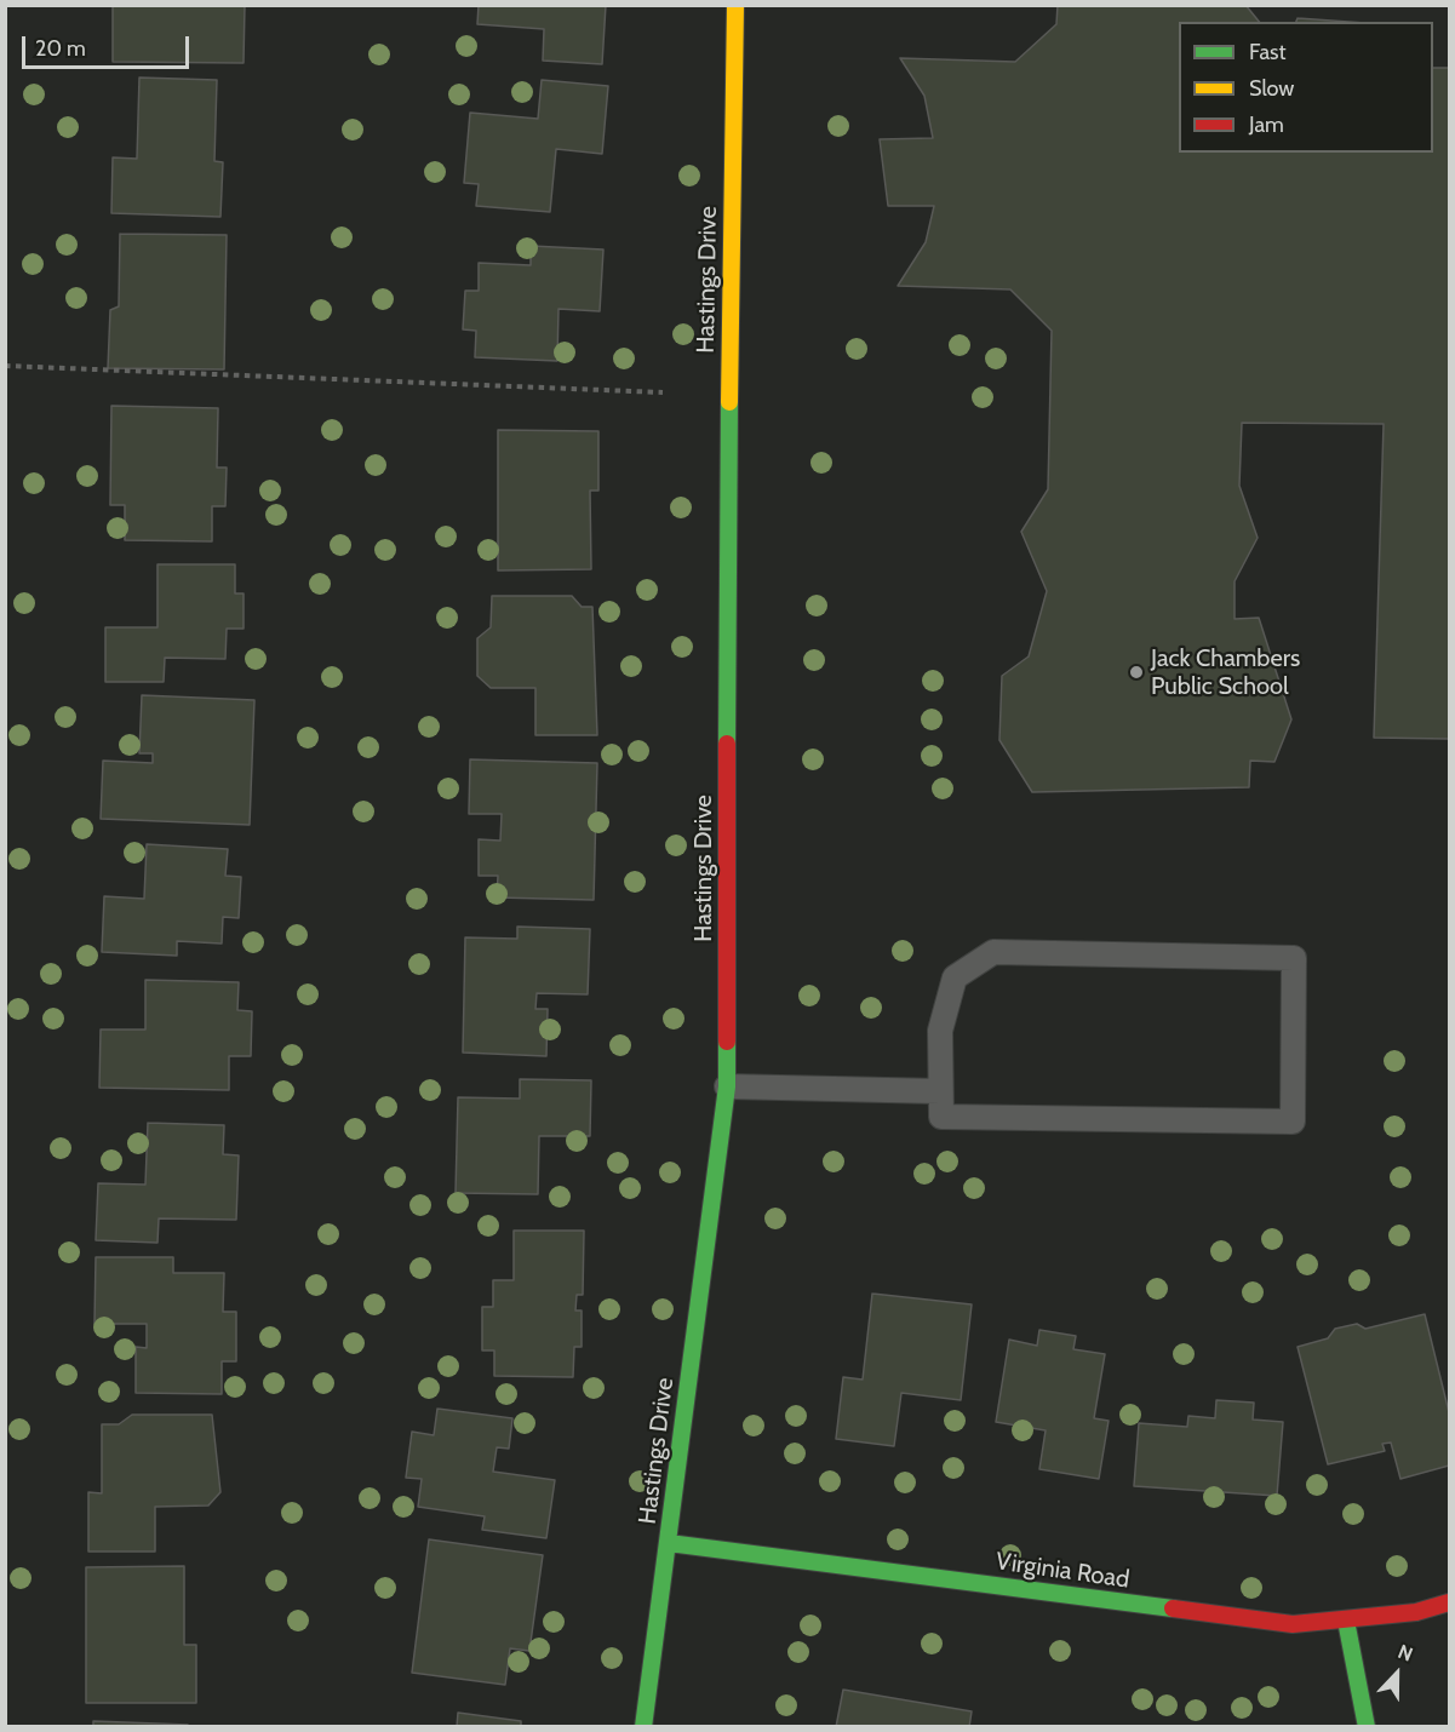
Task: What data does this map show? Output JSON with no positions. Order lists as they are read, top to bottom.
{
  "streets": {
    "street": ["Hastings Drive", "Virginia Road"]
  },
  "crossings": [
    ["Hastings Drive", "Virginia Road"]
  ],
  "places": ["Jack Chambers Public School"],
  "legend": ["Fast", "Slow", "Jam"],
  "scale_bar": "20 m",
  "north": "top"
}
